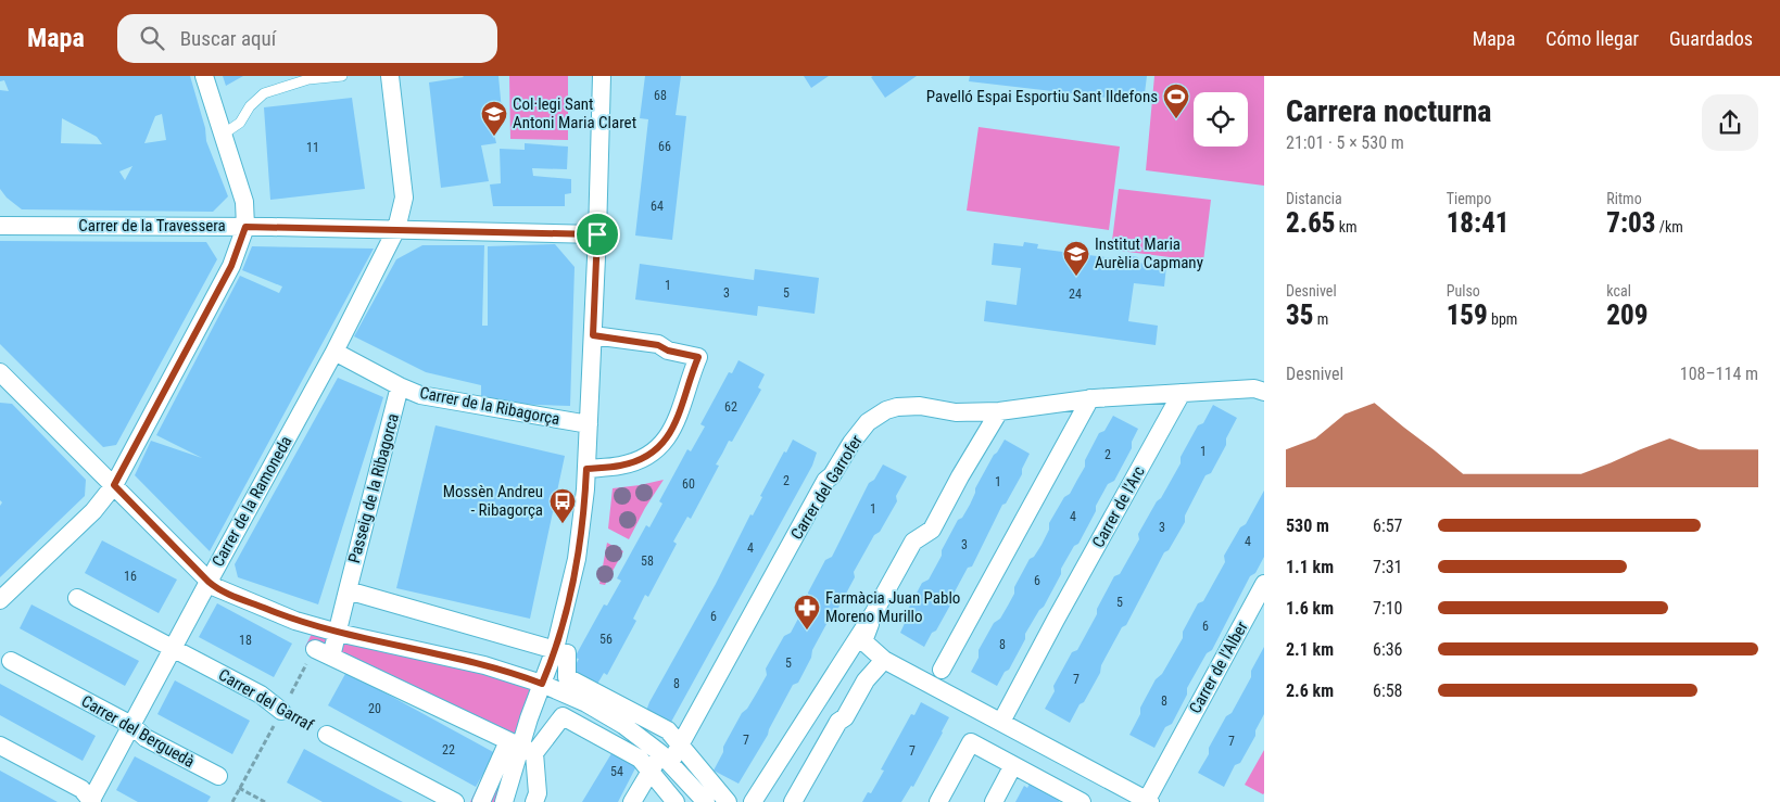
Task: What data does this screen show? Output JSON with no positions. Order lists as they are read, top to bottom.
{
  "streets": {
    "street": [
      "Carrer de la Travessera",
      "Carrer de la Ribagorça",
      "Carrer del Garrofer",
      "Passeig de la Ribagorca",
      "Carrer de la Ramoneda",
      "Carrer de l'Arc",
      "Carrer de l'Alber",
      "Carrer del Garraf",
      "Carrer del Berguedà"
    ]
  },
  "crossings": [
    ["Carrer de la Travessera", "Carrer de la Ramoneda"],
    ["Carrer de la Ribagorça", "Passeig de la Ribagorca"],
    ["Carrer de la Ribagorça", "Carrer de la Ramoneda"],
    ["Carrer del Garrofer", "Carrer de l'Arc"],
    ["Carrer de la Ramoneda", "Carrer del Garraf"],
    ["Carrer de la Ramoneda", "Carrer del Berguedà"]
  ],
  "places": {
    "sports": ["Pavelló Espai Esportiu Sant Ildefons"],
    "school or university": ["Col·legi Sant Antoni Maria Claret", "Institut Maria Aurèlia Capmany"],
    "bus stop": ["Mossèn Andreu - Ribagorça"],
    "pharmacy": ["Farmàcia Juan Pablo Moreno Murillo"]
  },
  "house_numbers": [
    "68",
    "66",
    "11",
    "64",
    "1",
    "3",
    "5",
    "24",
    "62",
    "1",
    "2",
    "2",
    "1",
    "60",
    "1",
    "4",
    "3",
    "4",
    "3",
    "4",
    "58",
    "16",
    "6",
    "5",
    "6",
    "6",
    "56",
    "18",
    "8",
    "5",
    "7",
    "8",
    "8",
    "20",
    "7",
    "7",
    "22",
    "7",
    "54"
  ],
  "page": {
    "header": "Mapa",
    "search": "Buscar aquí",
    "nav": ["Mapa", "Cómo llegar", "Guardados"],
    "heading": ["Carrera nocturna", "21:01 · 5 × 530 m"],
    "stats": [
      ["Distancia", "2.65 km"],
      ["Tiempo", "18:41"],
      ["Ritmo", "7:03 /km"],
      ["Desnivel", "35 m"],
      ["Pulso", "159 bpm"],
      ["kcal", "209"]
    ],
    "chart": ["Desnivel", "108–114 m"],
    "list": [
      {
        "name": "530 m",
        "note": "6:57"
      },
      {
        "name": "1.1 km",
        "note": "7:31"
      },
      {
        "name": "1.6 km",
        "note": "7:10"
      },
      {
        "name": "2.1 km",
        "note": "6:36"
      },
      {
        "name": "2.6 km",
        "note": "6:58"
      }
    ]
  }
}
